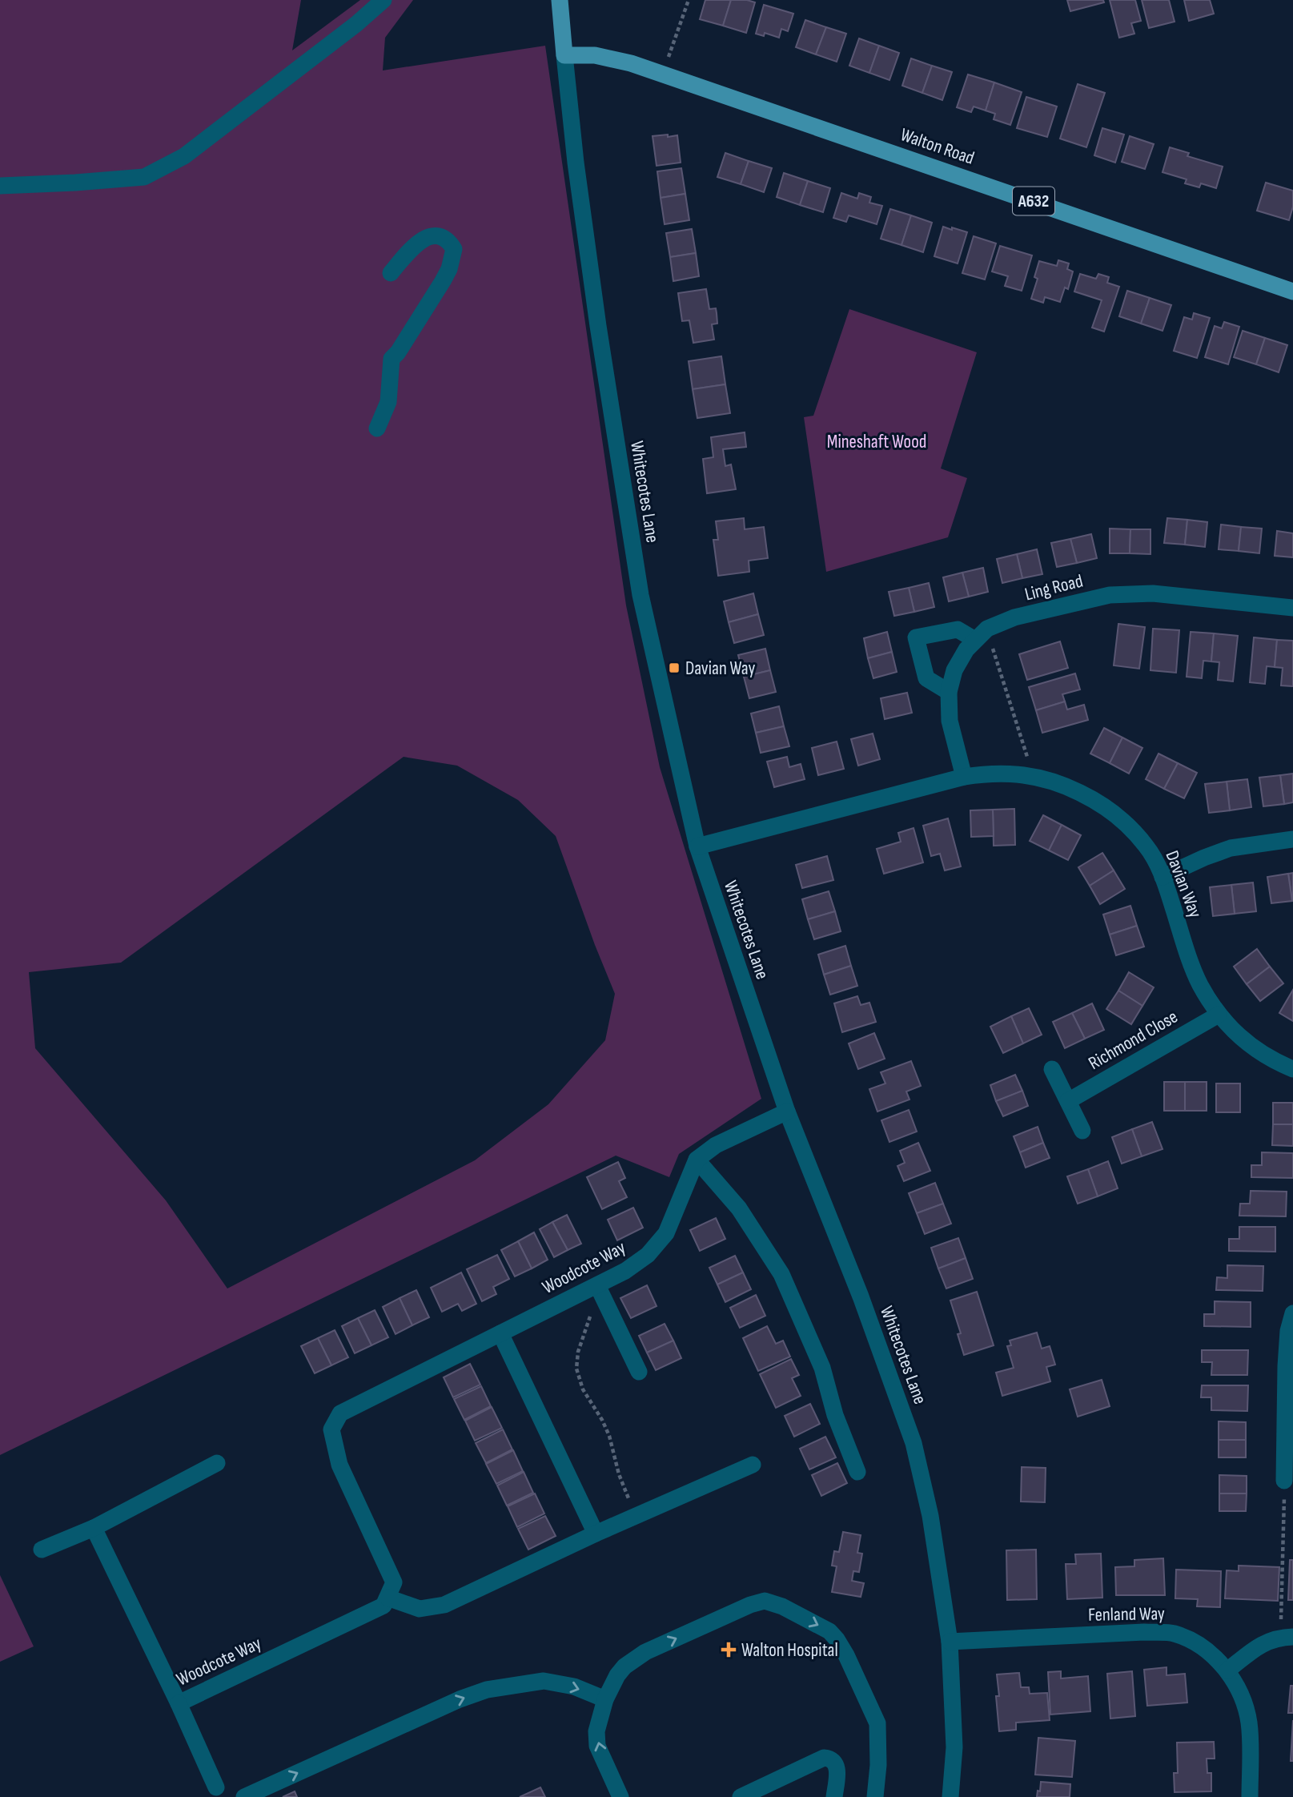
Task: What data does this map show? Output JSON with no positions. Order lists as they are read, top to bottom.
{
  "streets": {
    "main road": ["Walton Road", "A632"],
    "street": [
      "Whitecotes Lane",
      "Ling Road",
      "Davian Way",
      "Richmond Close",
      "Woodcote Way",
      "Fenland Way"
    ]
  },
  "crossings": [
    ["Walton Road", "Whitecotes Lane"],
    ["Whitecotes Lane", "Davian Way"],
    ["Whitecotes Lane", "Fenland Way"],
    ["Davian Way", "Richmond Close"]
  ],
  "parks": ["Mineshaft Wood"],
  "places": {
    "transit": ["Davian Way"],
    "health": ["Walton Hospital"]
  }
}
